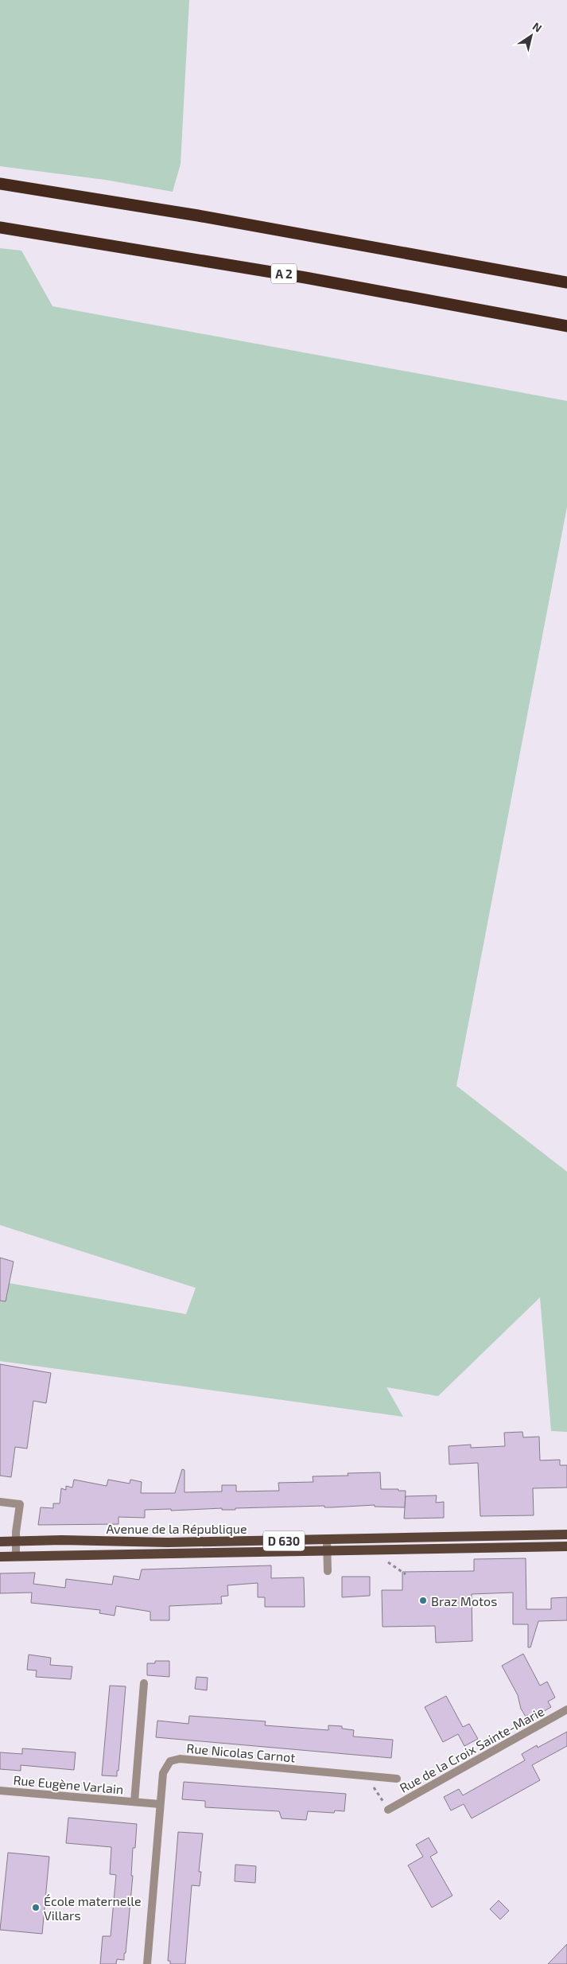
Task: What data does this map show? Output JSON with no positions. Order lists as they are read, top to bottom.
{
  "streets": {
    "highway": ["A 2"],
    "main road": ["Avenue de la République", "D 630"],
    "street": ["Rue de la Croix Sainte-Marie", "Rue Nicolas Carnot", "Rue Eugène Varlain"]
  },
  "crossings": [
    ["Rue Nicolas Carnot", "Rue Eugène Varlain"]
  ],
  "places": ["Braz Motos", "École maternelle Villars"],
  "north": "top right"
}
